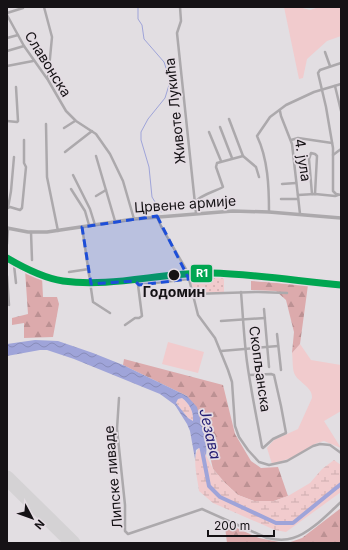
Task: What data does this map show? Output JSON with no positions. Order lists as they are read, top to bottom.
{
  "streets": {
    "main road": ["Црвене армије"],
    "street": [
      "Славонска",
      "Животе Лукића",
      "4. јула",
      "Скопљанска",
      "Липске ливаде"
    ]
  },
  "crossings": [
    ["Славонска", "Црвене армије"],
    ["Животе Лукића", "Црвене армије"],
    ["4. јула", "Црвене армије"]
  ],
  "water": ["Језава"],
  "places": ["Годомин"],
  "lines": ["transit line R1"],
  "scale_bar": "200 m",
  "north": "bottom right"
}
